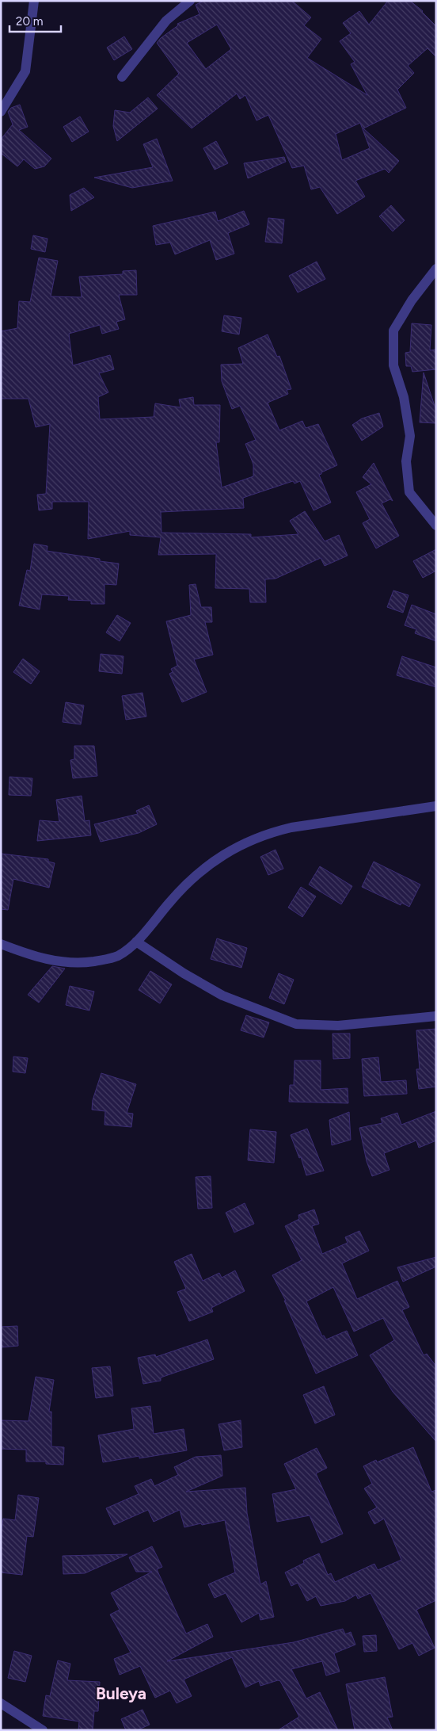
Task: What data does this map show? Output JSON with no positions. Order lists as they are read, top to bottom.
{
  "districts": ["Buleya"],
  "scale_bar": "20 m"
}
